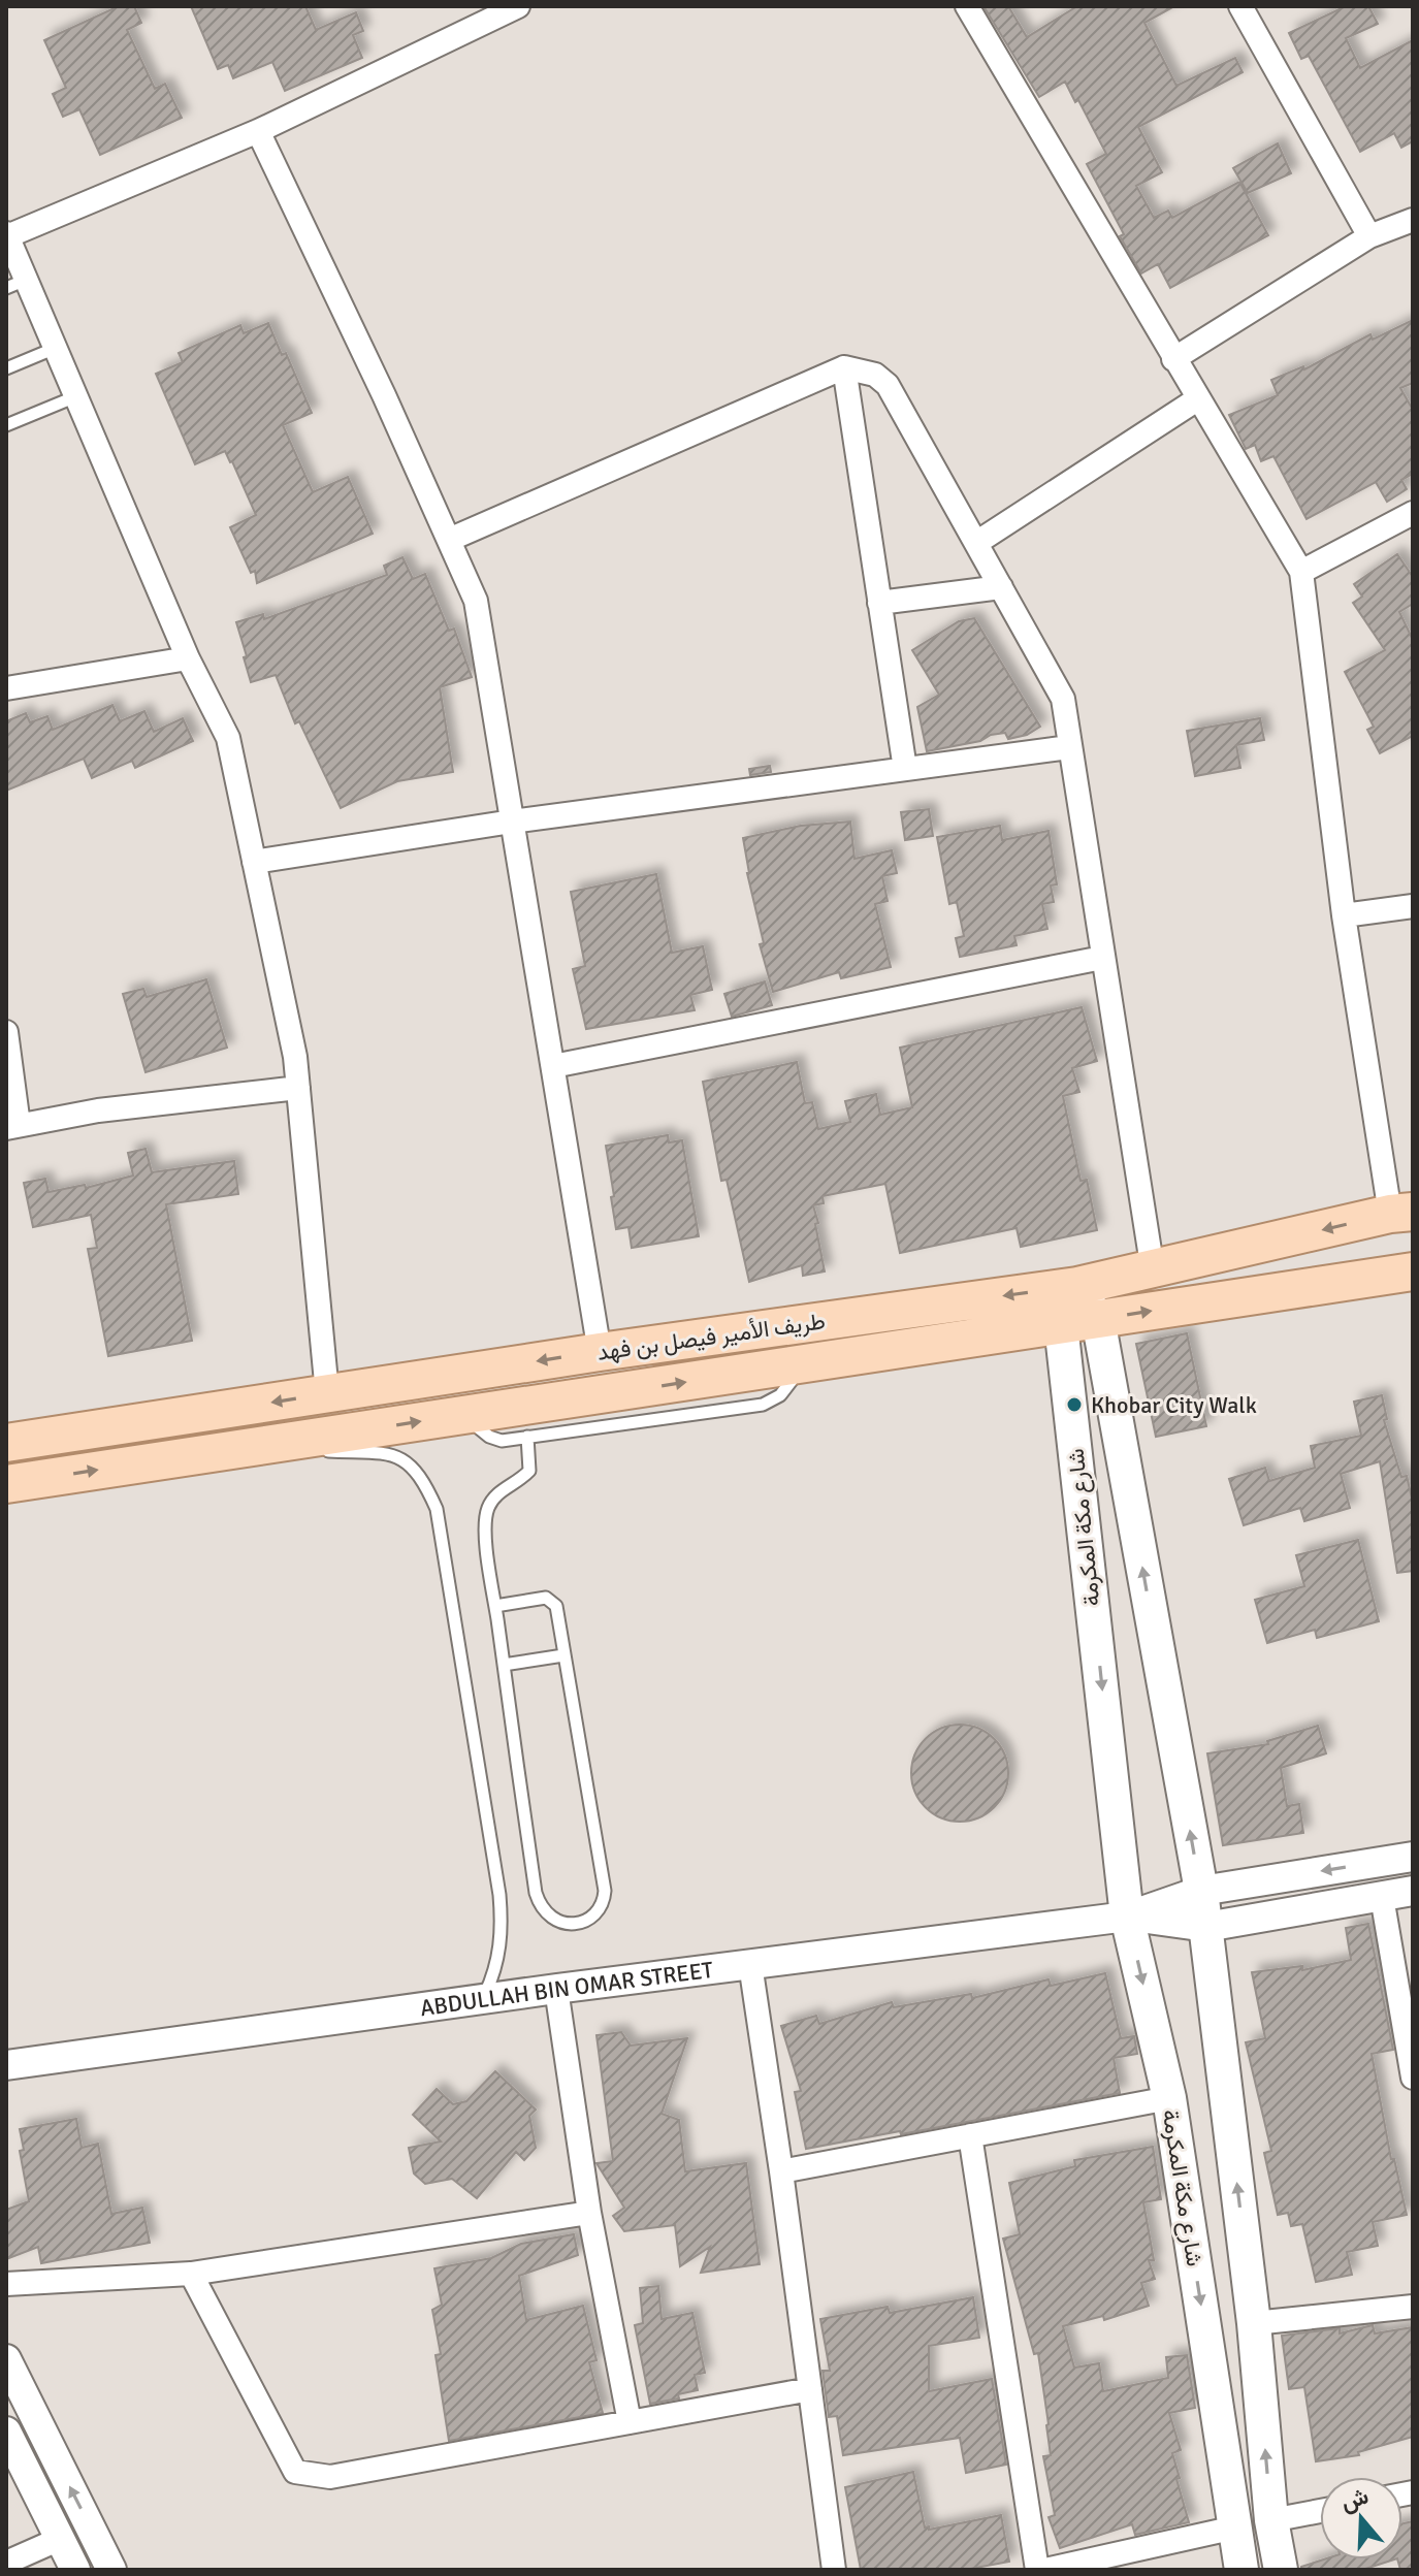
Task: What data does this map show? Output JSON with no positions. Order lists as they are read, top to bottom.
{
  "streets": {
    "main road": ["طريف الأمير فيصل بن فهد", "شارع مكة المكرمة"],
    "street": ["ABDULLAH BIN OMAR STREET"]
  },
  "crossings": [
    ["طريف الأمير فيصل بن فهد", "شارع مكة المكرمة"],
    ["شارع مكة المكرمة", "ABDULLAH BIN OMAR STREET"]
  ],
  "places": ["Khobar City Walk"],
  "north": "top"
}
